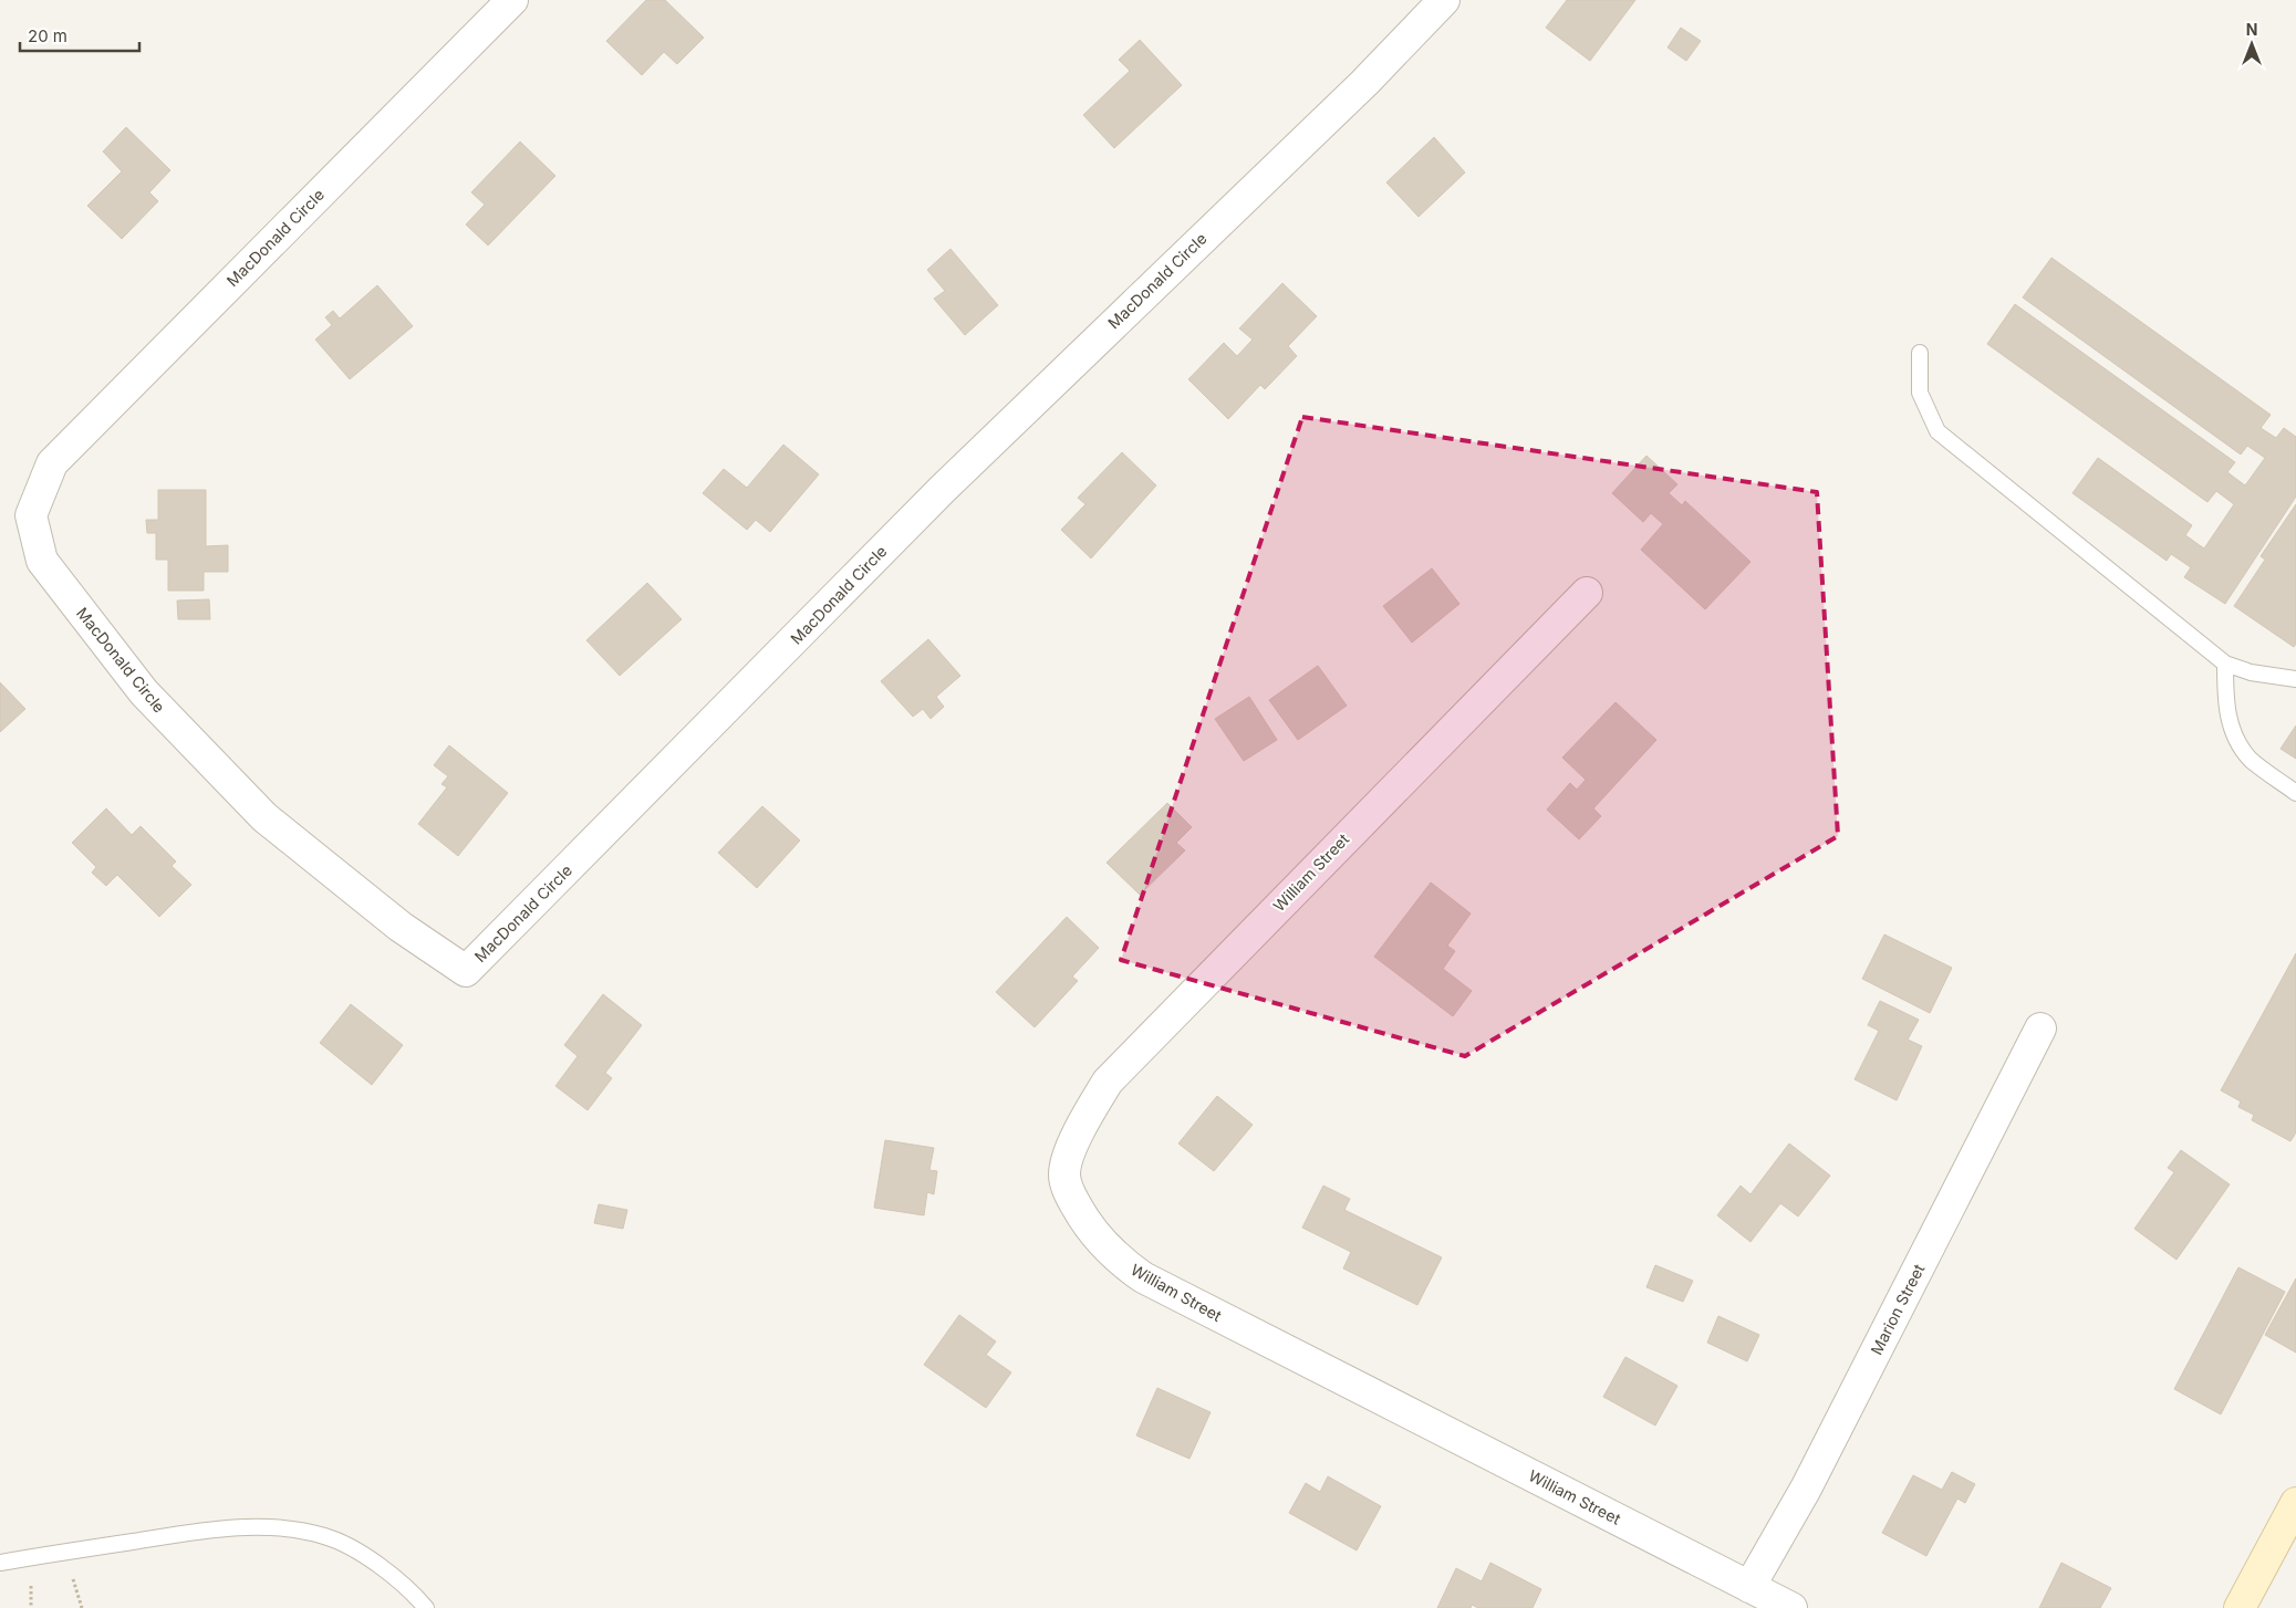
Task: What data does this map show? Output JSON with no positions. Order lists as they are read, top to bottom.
{
  "streets": {
    "street": ["MacDonald Circle", "William Street", "Marion Street"]
  },
  "crossings": [
    ["William Street", "Marion Street"]
  ],
  "scale_bar": "20 m",
  "north": "top"
}
